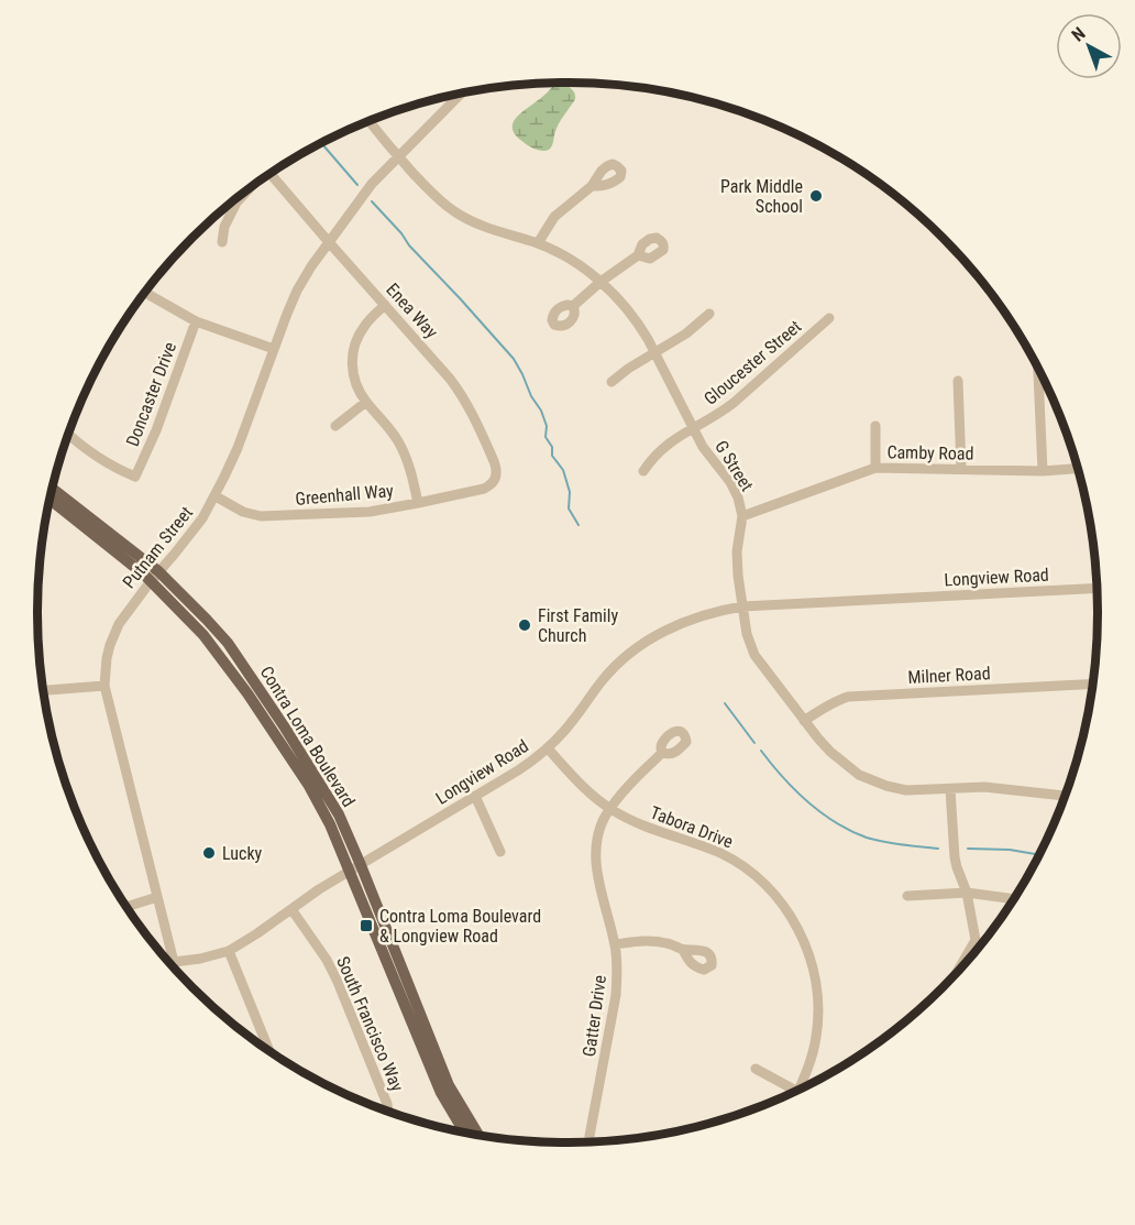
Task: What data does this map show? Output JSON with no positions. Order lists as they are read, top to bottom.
{
  "streets": {
    "main road": ["Contra Loma Boulevard"],
    "street": [
      "Enea Way",
      "Gloucester Street",
      "Doncaster Drive",
      "Camby Road",
      "G Street",
      "Greenhall Way",
      "Putnam Street",
      "Longview Road",
      "Milner Road",
      "Tabora Drive",
      "Gatter Drive",
      "South Francisco Way"
    ]
  },
  "crossings": [
    ["Enea Way", "Greenhall Way"],
    ["Enea Way", "Putnam Street"],
    ["Gloucester Street", "G Street"],
    ["Camby Road", "G Street"],
    ["G Street", "Putnam Street"],
    ["G Street", "Longview Road"],
    ["G Street", "Milner Road"],
    ["Greenhall Way", "Putnam Street"],
    ["Putnam Street", "Longview Road"],
    ["Putnam Street", "Contra Loma Boulevard"],
    ["Longview Road", "Contra Loma Boulevard"],
    ["Longview Road", "Tabora Drive"],
    ["Longview Road", "South Francisco Way"],
    ["Tabora Drive", "Gatter Drive"]
  ],
  "places": {
    "other": ["Park Middle School", "First Family Church", "Lucky"],
    "transit": ["Contra Loma Boulevard & Longview Road"]
  },
  "north": "top left"
}
